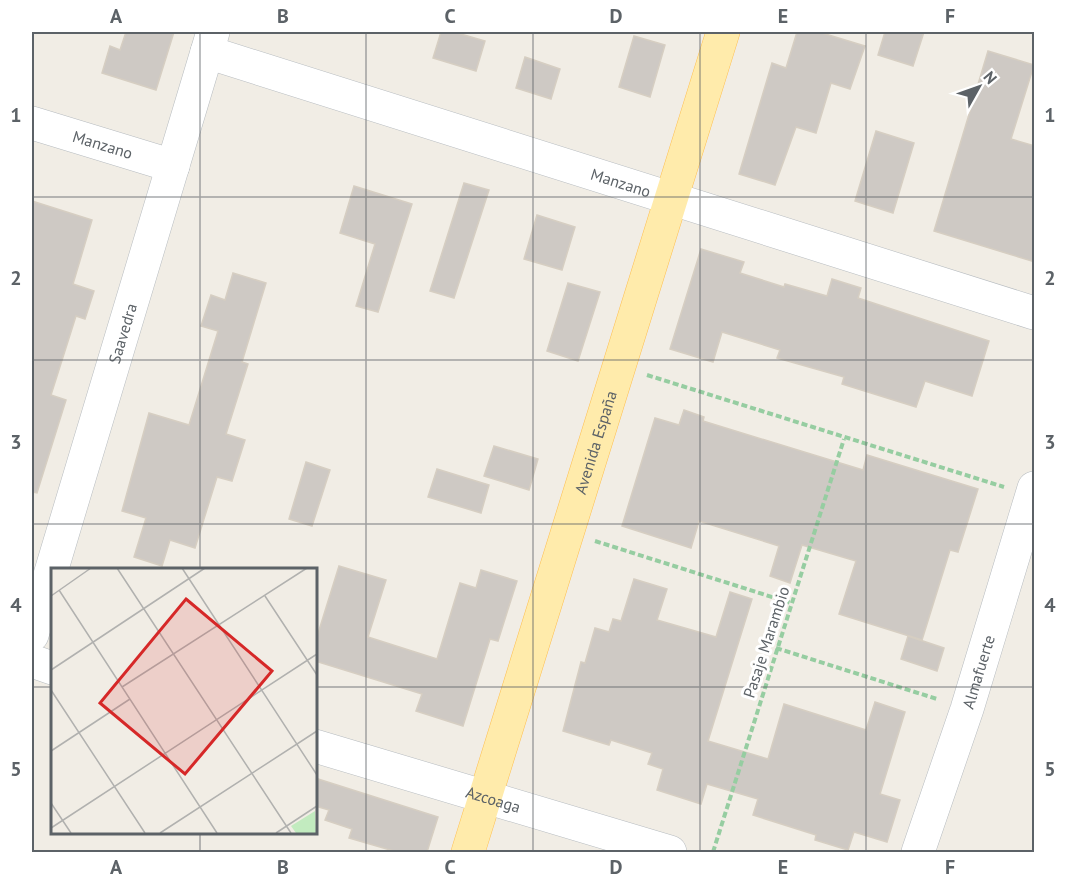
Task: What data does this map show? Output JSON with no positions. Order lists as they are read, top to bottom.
{
  "streets": {
    "main road": ["Avenida España"],
    "street": [
      "Manzano",
      "Saavedra",
      "Almafuerte",
      "Azcoaga"
    ],
    "path": ["Pasaje Marambio"]
  },
  "crossings": [
    ["Manzano", "Saavedra"],
    ["Manzano", "Avenida España"],
    ["Avenida España", "Azcoaga"]
  ],
  "north": "top right",
  "grid": {
    "columns": [
      "A",
      "B",
      "C",
      "D",
      "E",
      "F"
    ],
    "rows": [
      "1",
      "2",
      "3",
      "4",
      "5"
    ]
  }
}
